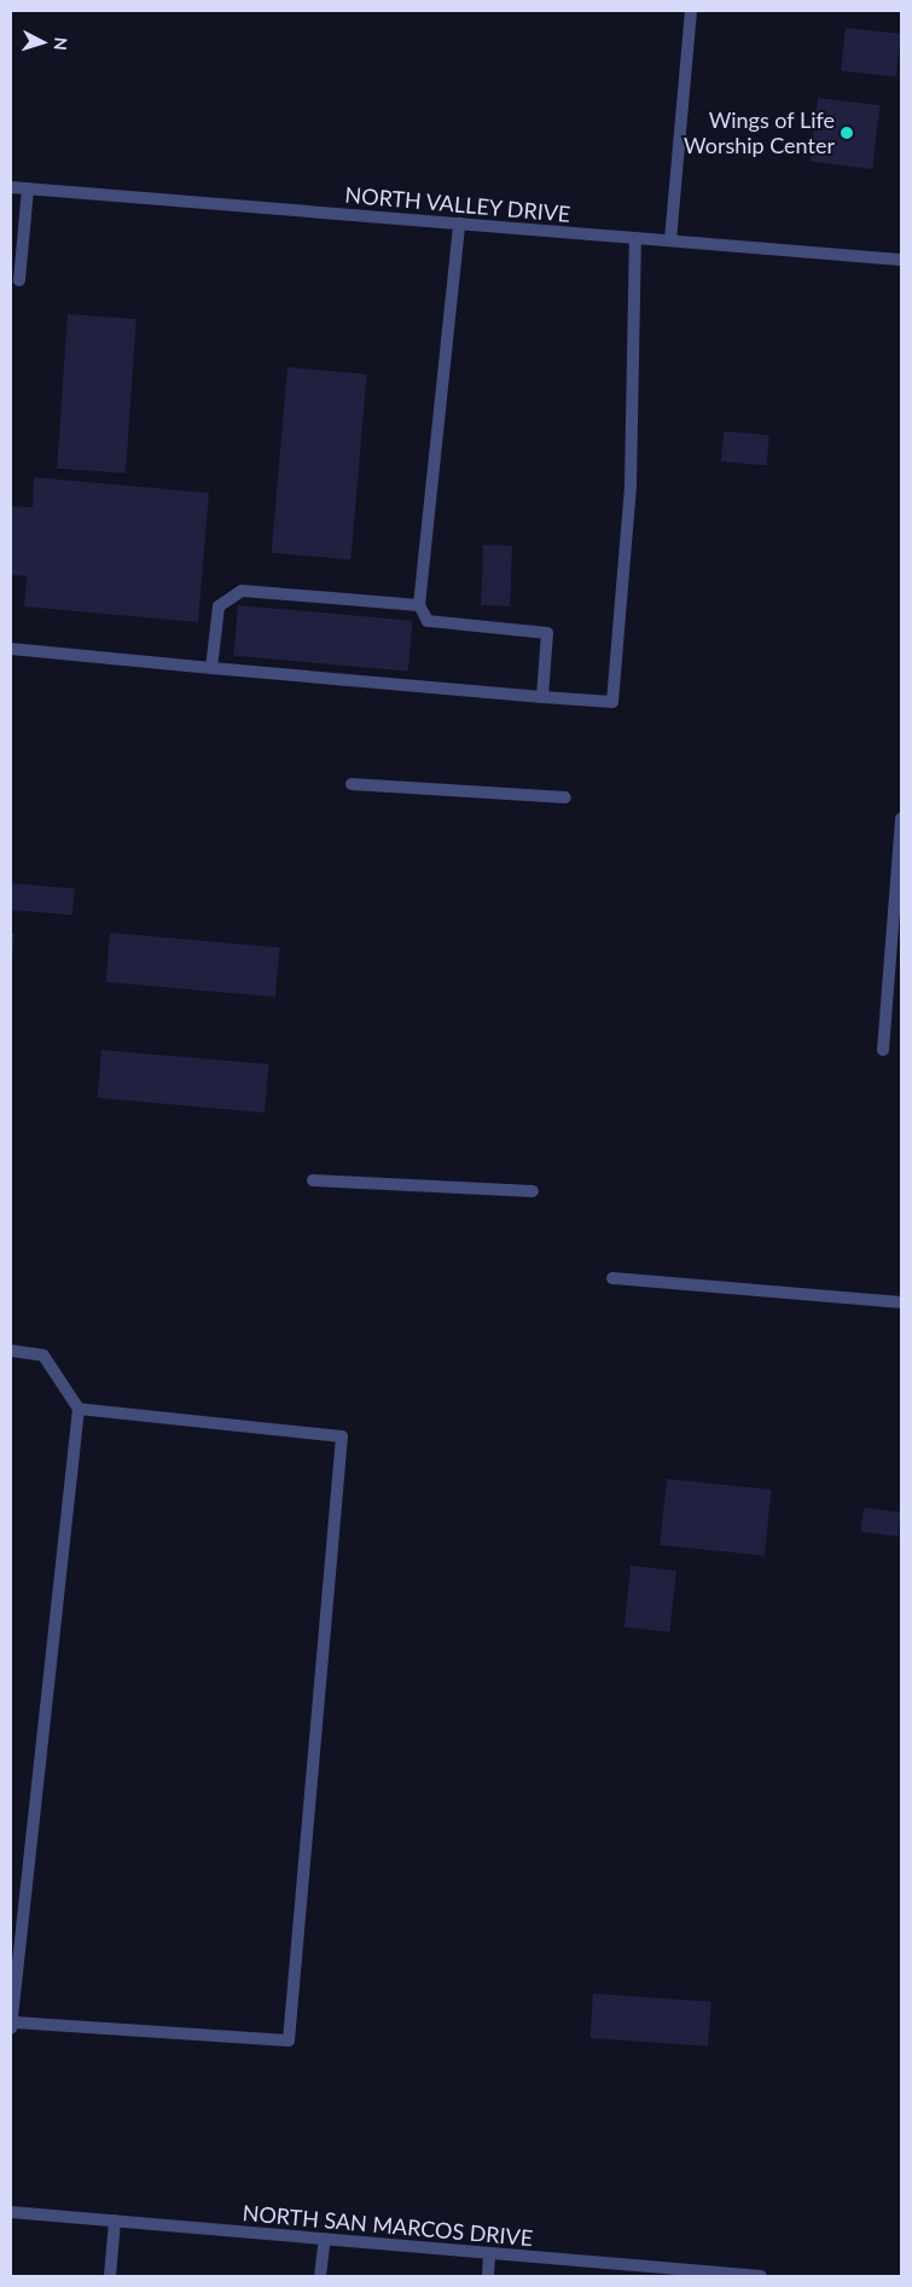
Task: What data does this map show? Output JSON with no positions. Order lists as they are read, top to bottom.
{
  "streets": {
    "street": ["NORTH VALLEY DRIVE", "NORTH SAN MARCOS DRIVE"]
  },
  "places": ["Wings of Life Worship Center"],
  "north": "right"
}
